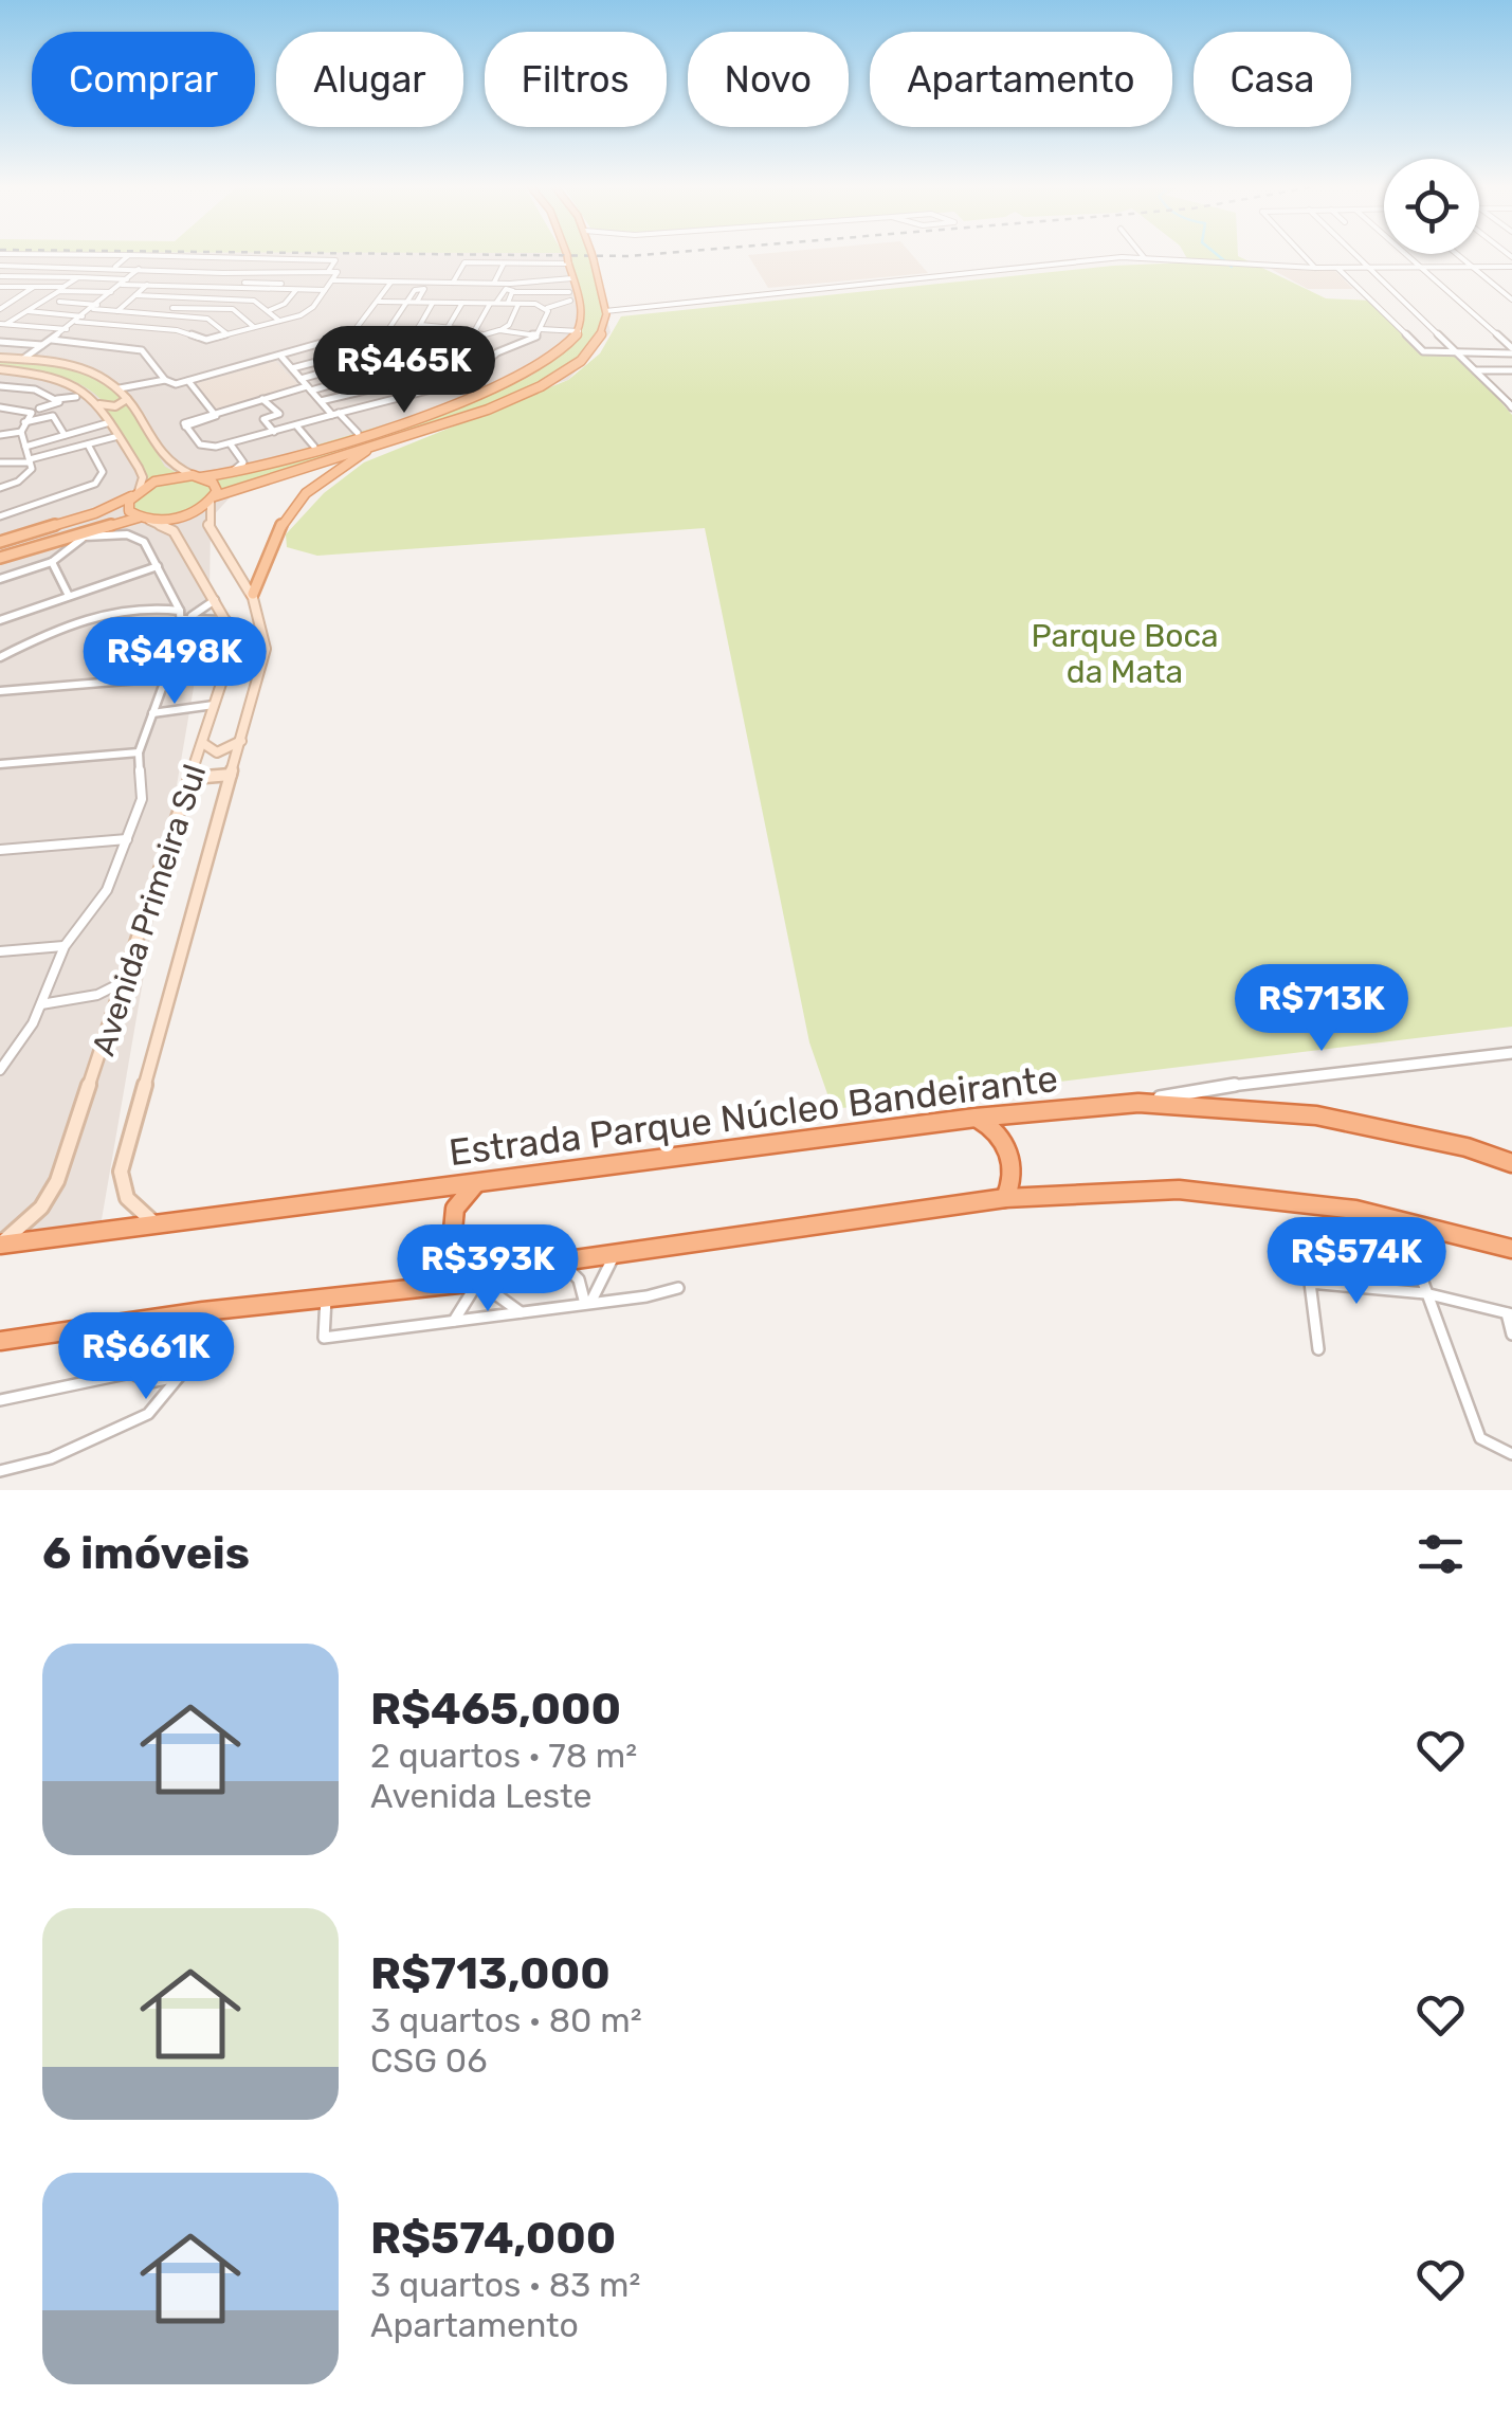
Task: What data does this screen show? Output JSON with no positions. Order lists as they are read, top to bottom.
{
  "streets": {
    "highway": ["Estrada Parque Núcleo Bandeirante"],
    "main road": ["Avenida Primeira Sul"]
  },
  "crossings": [
    ["Avenida Primeira Sul", "Estrada Parque Núcleo Bandeirante"]
  ],
  "parks": ["Parque Boca da Mata"],
  "page": {
    "chip": [
      "Comprar",
      "Alugar",
      "Filtros",
      "Novo",
      "Apartamento",
      "Casa"
    ],
    "price": [
      "R$465K",
      "R$498K",
      "R$713K",
      "R$574K",
      "R$393K",
      "R$661K"
    ],
    "heading": "6 imóveis",
    "list": [
      {
        "name": "R$465,000",
        "note": "2 quartos · 78 m² · Avenida Leste"
      },
      {
        "name": "R$713,000",
        "note": "3 quartos · 80 m² · CSG 06"
      },
      {
        "name": "R$574,000",
        "note": "3 quartos · 83 m² · Apartamento"
      }
    ]
  }
}
